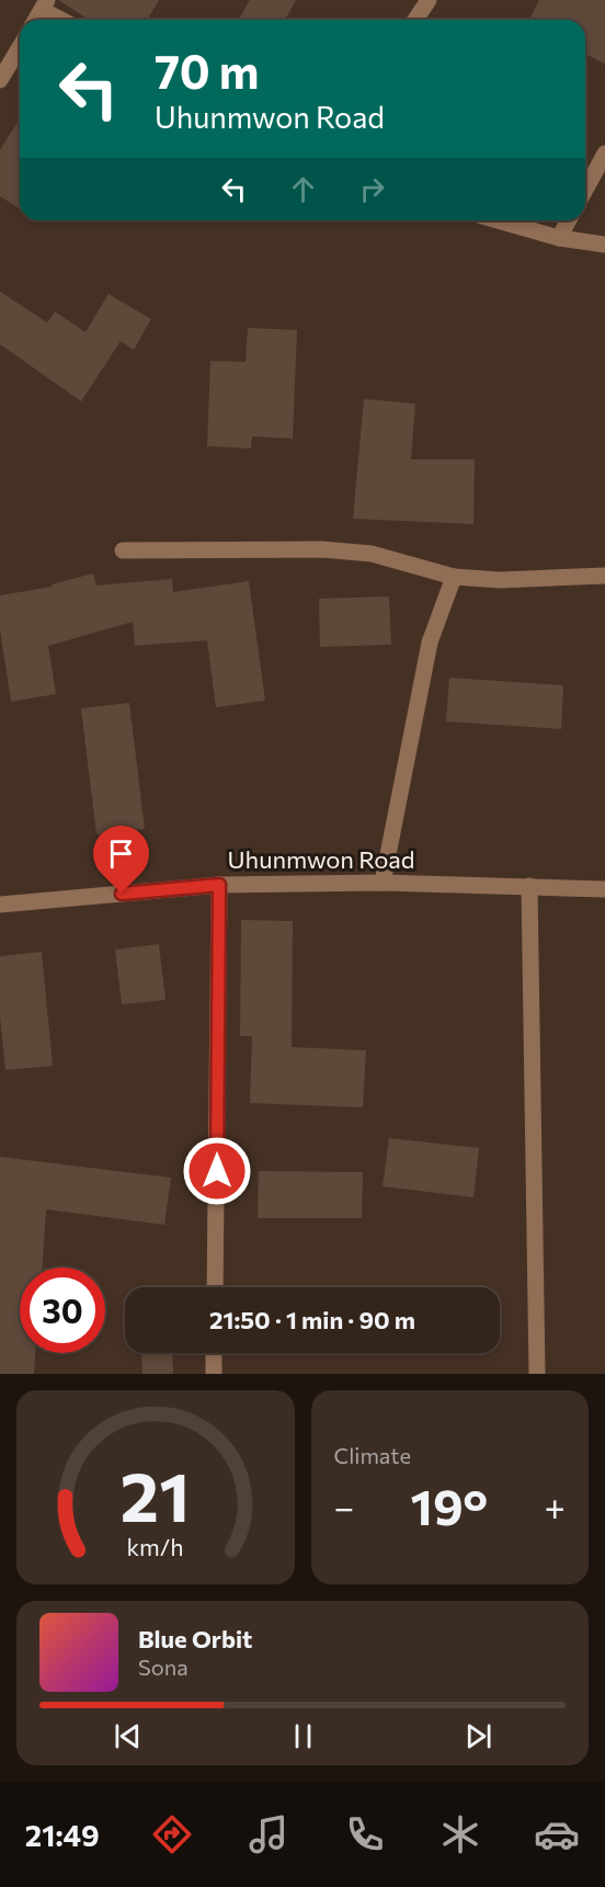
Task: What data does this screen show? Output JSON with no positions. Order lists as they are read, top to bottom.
{
  "streets": {
    "street": ["Uhunmwon Road"]
  },
  "page": {
    "turn": ["70 m", "Uhunmwon Road"],
    "limit": "30",
    "trip": "21:50 · 1 min · 90 m",
    "tile": "Climate",
    "heat": ["−", "19°", "+"],
    "song": ["Blue Orbit", "Sona"],
    "tabs": "21:49",
    "gauge": ["21", "km/h"]
  }
}
